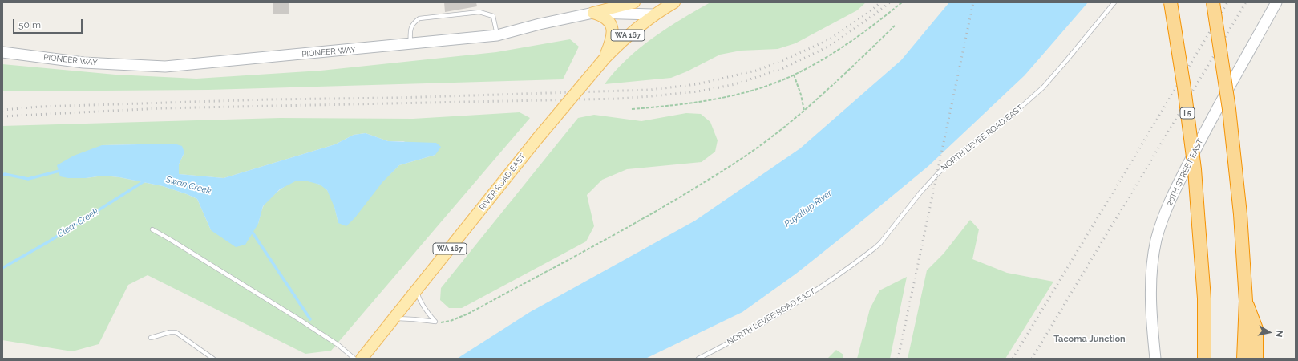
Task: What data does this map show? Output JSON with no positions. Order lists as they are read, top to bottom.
{
  "streets": {
    "highway": ["I 5"],
    "main road": [
      "WA 167",
      "PIONEER WAY",
      "20TH STREET EAST",
      "RIVER ROAD EAST"
    ],
    "lane": ["NORTH LEVEE ROAD EAST"]
  },
  "crossings": [
    ["WA 167", "PIONEER WAY"],
    ["WA 167", "RIVER ROAD EAST"],
    ["PIONEER WAY", "RIVER ROAD EAST"]
  ],
  "districts": ["Tacoma Junction"],
  "water": ["Swan Creek", "Puyallup River", "Clear Creek"],
  "scale_bar": "50 m",
  "north": "right"
}
